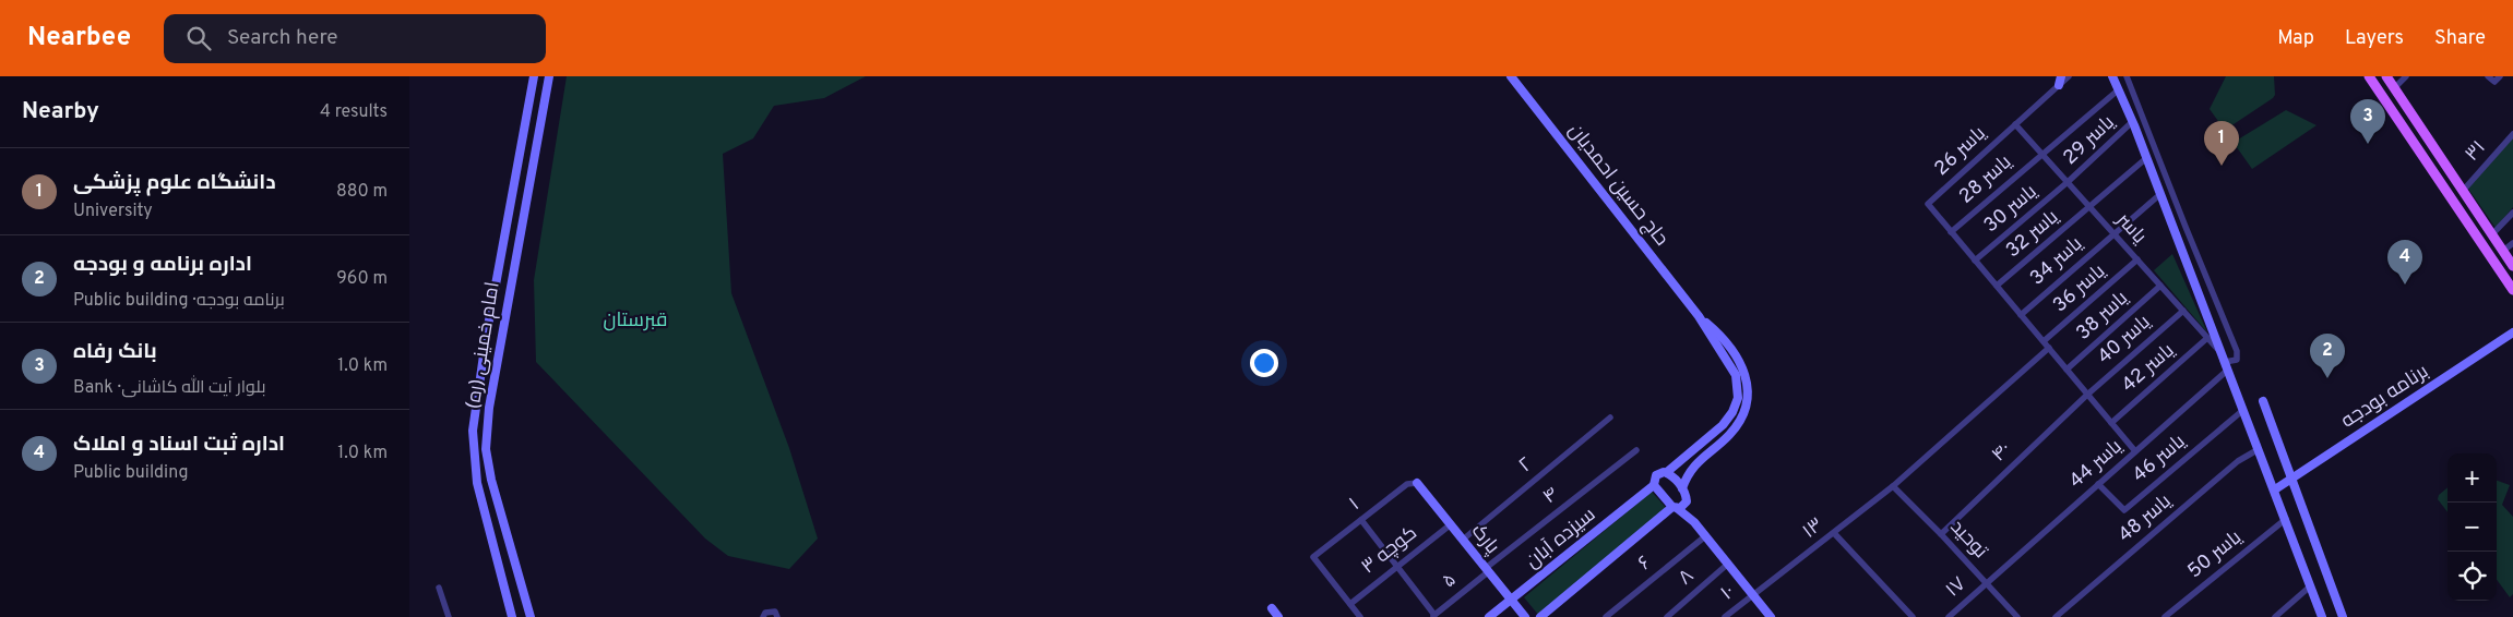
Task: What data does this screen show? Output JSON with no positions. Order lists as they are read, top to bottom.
{
  "streets": {
    "main road": [
      "حاج حسین احمدیان",
      "یاسر",
      "امام خمینی (ره)",
      "برنامه بودجه",
      "سیزده آبان",
      "پارک"
    ],
    "street": [
      "یاسر 29",
      "یاسر 26",
      "۳۱",
      "یاسر 28",
      "یاسر 30",
      "یاسر 32",
      "یاسر 34",
      "یاسر 36",
      "یاسر 38",
      "یاسر 40",
      "یاسر 42",
      "۴۰",
      "یاسر 46",
      "یاسر 44",
      "۲",
      "۴",
      "۱",
      "یاسر 48",
      "۱۳",
      "توحید",
      "کوچه ۳",
      "یاسر 50",
      "۶",
      "۸",
      "۵",
      "۱۷",
      "۱۰"
    ]
  },
  "crossings": [
    ["یاسر 29", "یاسر 30"],
    ["یاسر 29", "یاسر"],
    ["یاسر 26", "یاسر 28"],
    ["یاسر 26", "یاسر"],
    ["یاسر 28", "یاسر"],
    ["حاج حسین احمدیان", "سیزده آبان"],
    ["یاسر 30", "یاسر"],
    ["یاسر", "یاسر 32"],
    ["یاسر", "یاسر 34"],
    ["یاسر", "یاسر 36"],
    ["یاسر", "یاسر 38"],
    ["یاسر", "یاسر 40"],
    ["یاسر", "یاسر 42"],
    ["یاسر", "برنامه بودجه"],
    ["یاسر", "یاسر 46"],
    ["یاسر", "یاسر 44"],
    ["یاسر", "یاسر 48"],
    ["یاسر", "یاسر 50"],
    ["یاسر 40", "۴۰"],
    ["۴۰", "توحید"],
    ["یاسر 46", "یاسر 44"],
    ["یاسر 44", "توحید"],
    ["یاسر 44", "۱۷"],
    ["۲", "پارک"],
    ["۴", "پارک"],
    ["۴", "۵"],
    ["۱", "پارک"],
    ["۱", "کوچه ۳"],
    ["۱۳", "توحید"],
    ["۱۳", "۱۰"],
    ["سیزده آبان", "پارک"],
    ["پارک", "کوچه ۳"],
    ["پارک", "۵"],
    ["توحید", "۱۷"]
  ],
  "parks": ["قبرستان"],
  "page": {
    "header": "Nearbee",
    "search": "Search here",
    "nav": ["Map", "Layers", "Share"],
    "heading": ["Nearby", "4 results"],
    "pins": [
      "3",
      "1",
      "4",
      "2"
    ],
    "list": [
      {
        "mark": "1",
        "name": "دانشگاه علوم پزشکی",
        "note": "University",
        "value": "880 m"
      },
      {
        "mark": "2",
        "name": "اداره برنامه و بودجه",
        "note": "Public building · برنامه بودجه",
        "value": "960 m"
      },
      {
        "mark": "3",
        "name": "بانک رفاه",
        "note": "Bank · بلوار آیت الله کاشانی",
        "value": "1.0 km"
      },
      {
        "mark": "4",
        "name": "اداره ثبت اسناد و املاک",
        "note": "Public building",
        "value": "1.0 km"
      }
    ],
    "map_buttons": ["+", "−"]
  }
}
